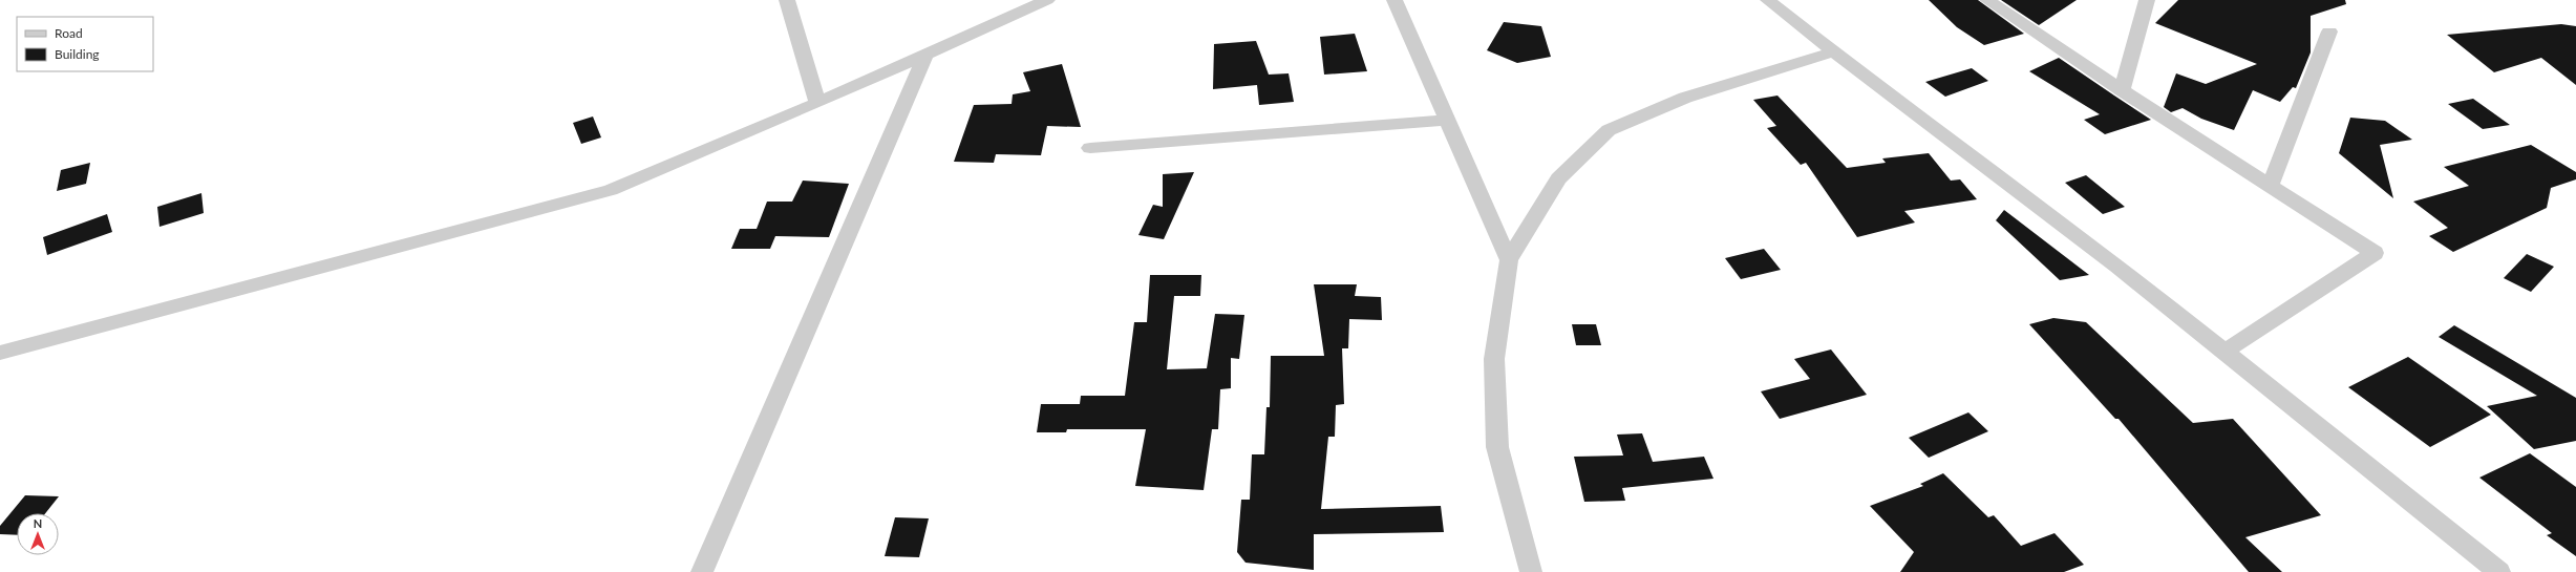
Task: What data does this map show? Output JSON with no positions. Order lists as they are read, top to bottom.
{
  "legend": ["Road", "Building"],
  "north": "top"
}
